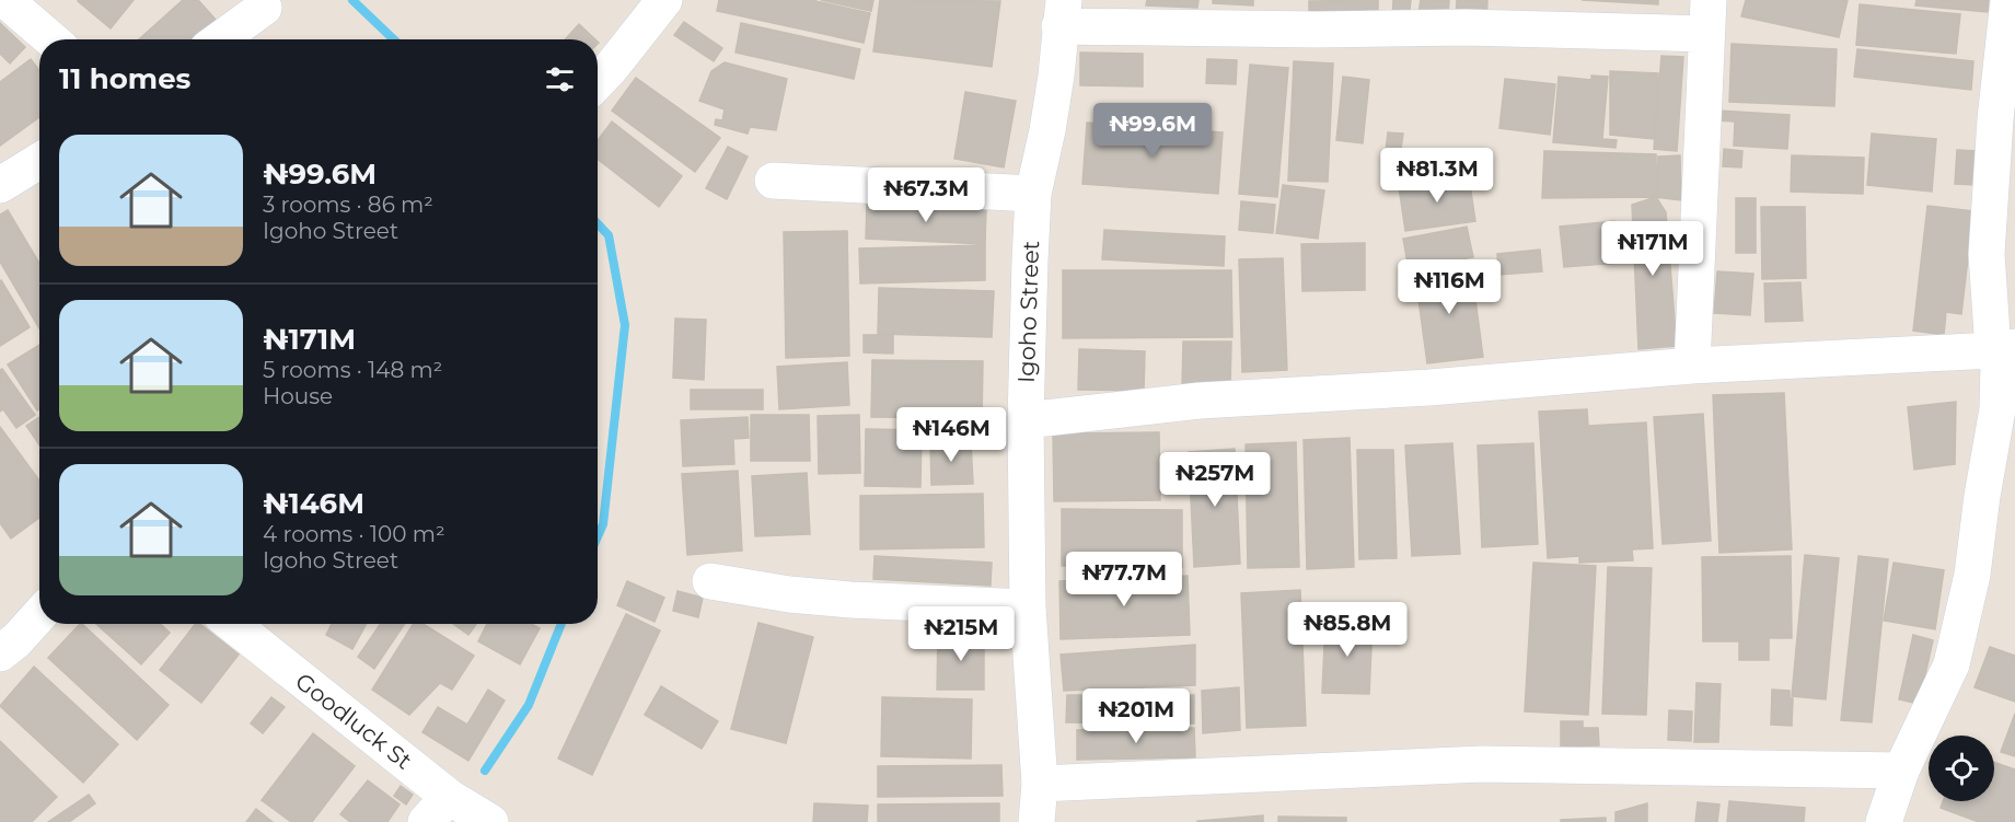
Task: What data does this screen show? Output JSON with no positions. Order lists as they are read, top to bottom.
{
  "streets": {
    "street": ["Igoho Street", "Goodluck St"]
  },
  "page": {
    "heading": "11 homes",
    "price": [
      "₦99.6M",
      "₦81.3M",
      "₦67.3M",
      "₦171M",
      "₦116M",
      "₦146M",
      "₦257M",
      "₦77.7M",
      "₦85.8M",
      "₦215M",
      "₦201M"
    ],
    "list": [
      {
        "name": "₦99.6M",
        "note": "3 rooms · 86 m² · Igoho Street"
      },
      {
        "name": "₦171M",
        "note": "5 rooms · 148 m² · House"
      },
      {
        "name": "₦146M",
        "note": "4 rooms · 100 m² · Igoho Street"
      }
    ]
  }
}
